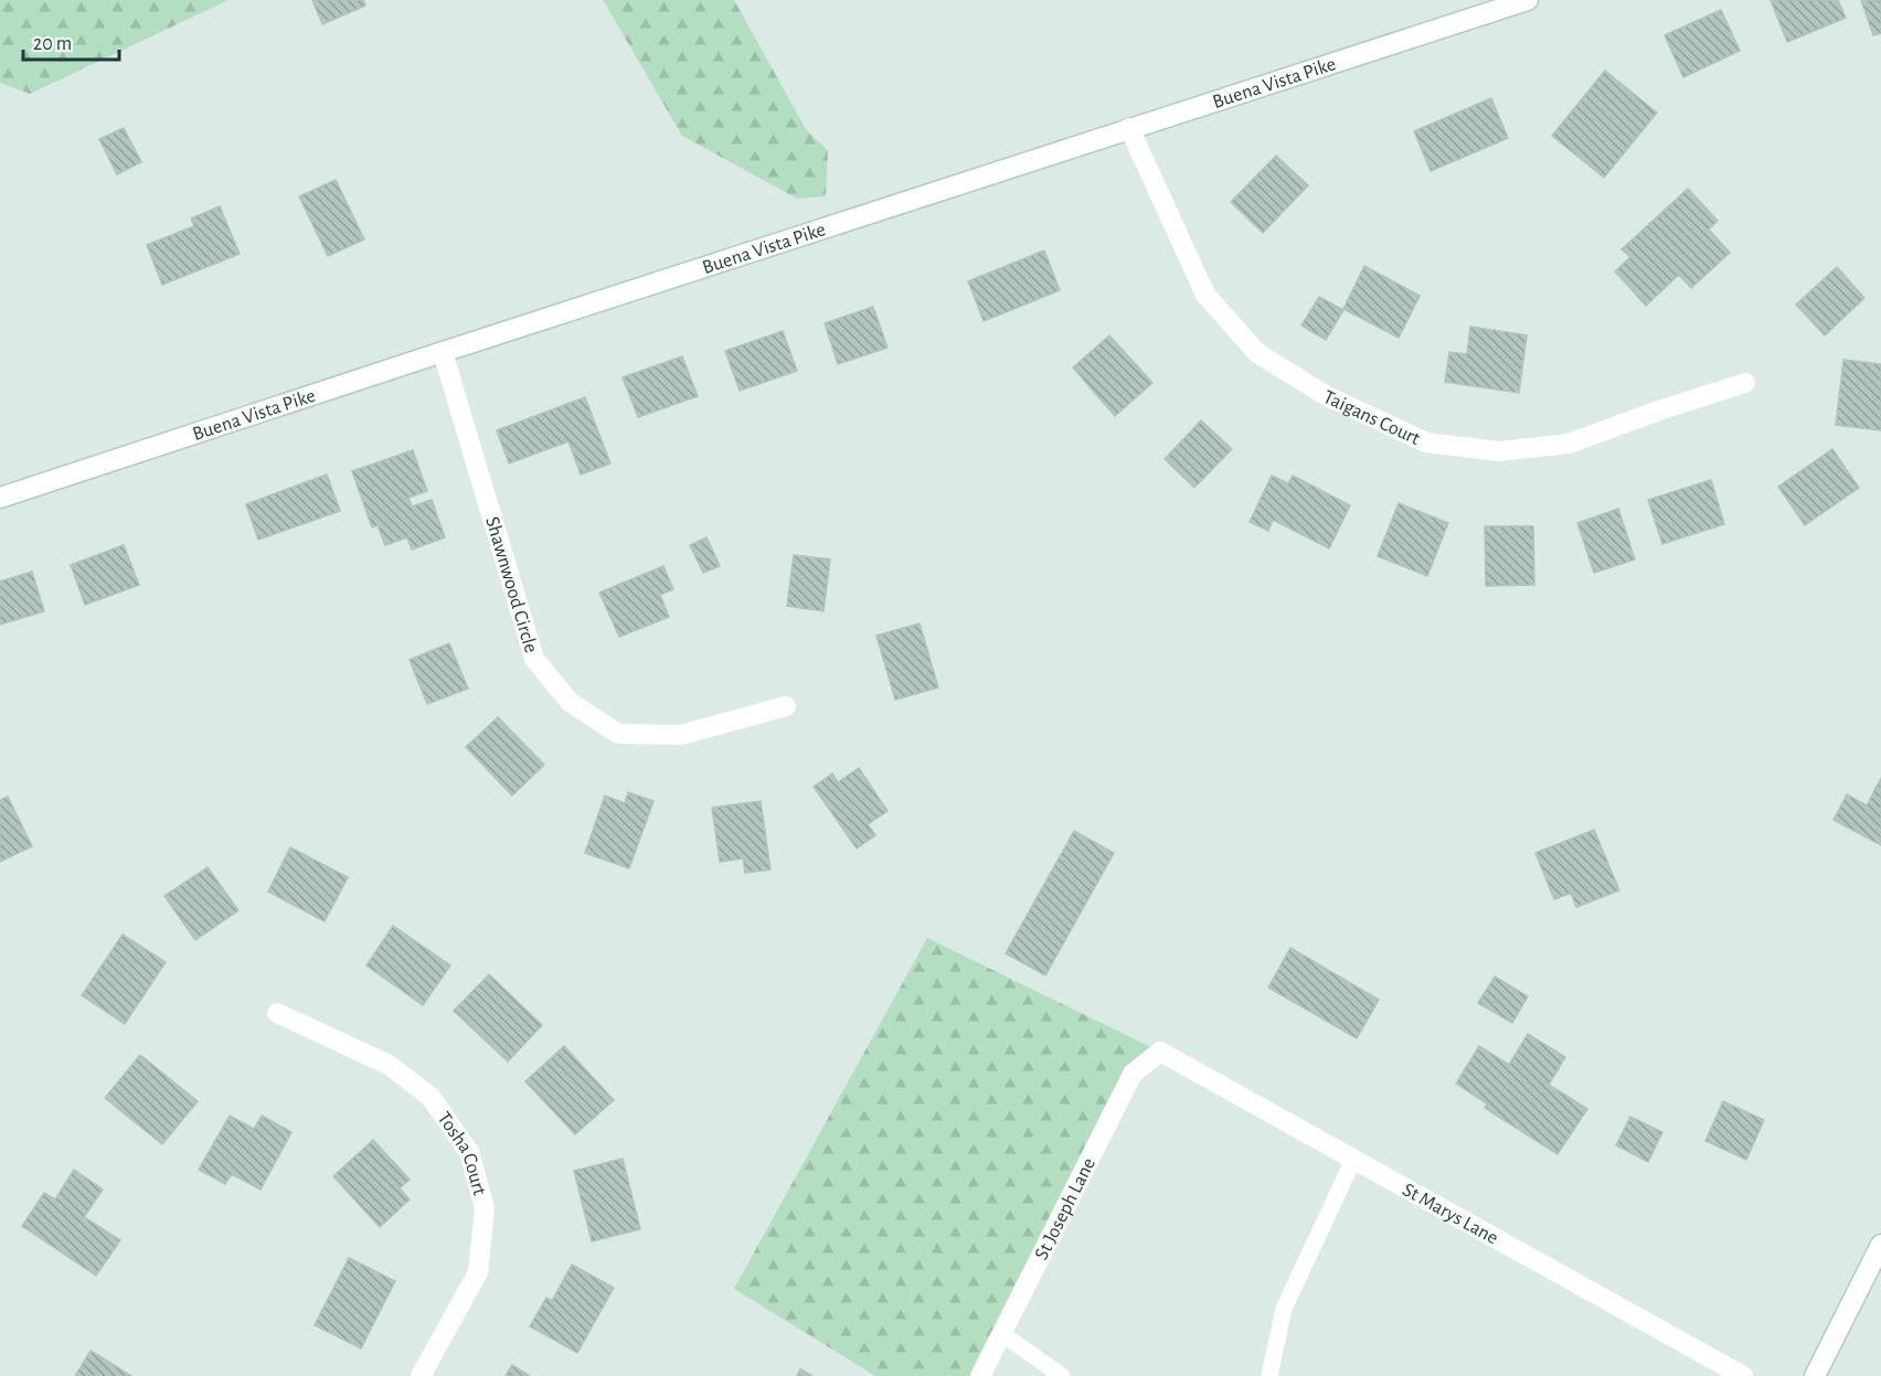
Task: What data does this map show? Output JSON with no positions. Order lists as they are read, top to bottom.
{
  "streets": {
    "street": [
      "Buena Vista Pike",
      "Taigans Court",
      "Shawnwood Circle",
      "Tosha Court",
      "St Joseph Lane",
      "St Marys Lane"
    ]
  },
  "crossings": [
    ["Buena Vista Pike", "Taigans Court"],
    ["Buena Vista Pike", "Shawnwood Circle"],
    ["St Joseph Lane", "St Marys Lane"]
  ],
  "scale_bar": "20 m"
}
